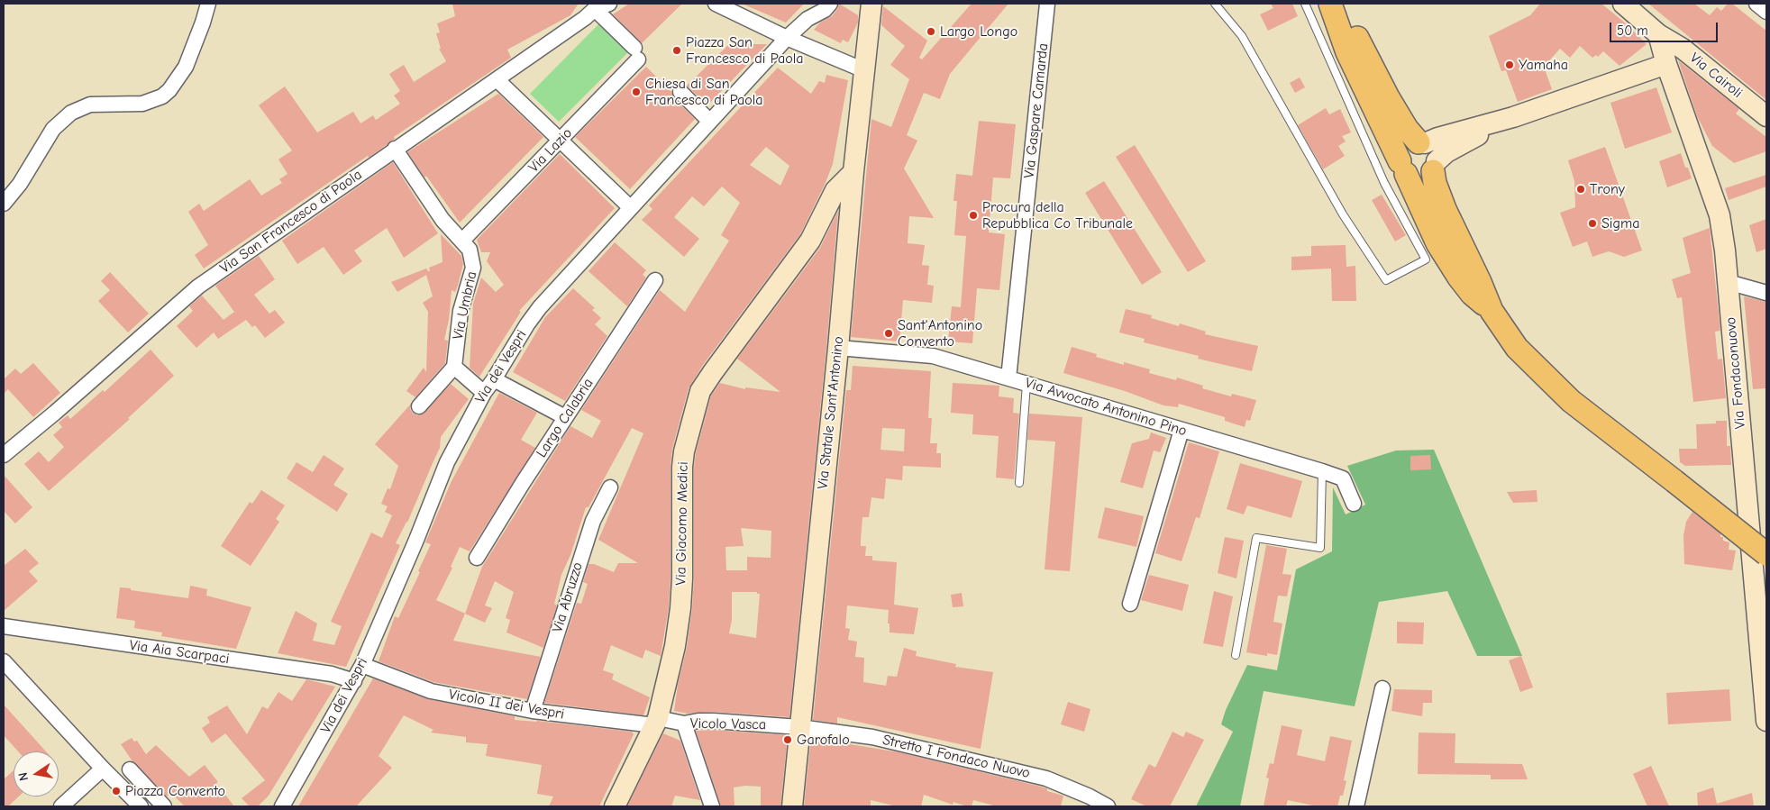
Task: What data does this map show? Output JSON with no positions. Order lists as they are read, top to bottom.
{
  "streets": {
    "street": [
      "Via Cairoli",
      "Via Gaspare Camarda",
      "Via Lazio",
      "Via San Francesco di Paola",
      "Via Umbria",
      "Via dei Vespri",
      "Via Fondaconuovo",
      "Via Avvocato Antonino Pino",
      "Via Statale Sant'Antonino",
      "Largo Calabria",
      "Via Giacomo Medici",
      "Via Abruzzo",
      "Via Aia Scarpaci",
      "Vicolo II dei Vespri",
      "Vicolo Vasca",
      "Stretto I Fondaco Nuovo"
    ]
  },
  "crossings": [
    ["Via Cairoli", "Via Fondaconuovo"],
    ["Via Gaspare Camarda", "Via Avvocato Antonino Pino"],
    ["Via Lazio", "Via San Francesco di Paola"],
    ["Via Lazio", "Via Umbria"],
    ["Via San Francesco di Paola", "Via Umbria"],
    ["Via dei Vespri", "Via Aia Scarpaci"],
    ["Via dei Vespri", "Vicolo II dei Vespri"],
    ["Via Avvocato Antonino Pino", "Via Statale Sant'Antonino"],
    ["Via Statale Sant'Antonino", "Via Giacomo Medici"],
    ["Via Statale Sant'Antonino", "Vicolo Vasca"],
    ["Via Statale Sant'Antonino", "Stretto I Fondaco Nuovo"],
    ["Via Giacomo Medici", "Vicolo II dei Vespri"],
    ["Via Giacomo Medici", "Vicolo Vasca"],
    ["Via Abruzzo", "Vicolo II dei Vespri"],
    ["Vicolo II dei Vespri", "Vicolo Vasca"],
    ["Vicolo Vasca", "Stretto I Fondaco Nuovo"]
  ],
  "places": [
    "Largo Longo",
    "Piazza San Francesco di Paola",
    "Yamaha",
    "Chiesa di San Francesco di Paola",
    "Trony",
    "Procura della Repubblica Co Tribunale",
    "Sigma",
    "Sant'Antonino Convento",
    "Garofalo",
    "Piazza Convento"
  ],
  "scale_bar": "50 m",
  "north": "left"
}
